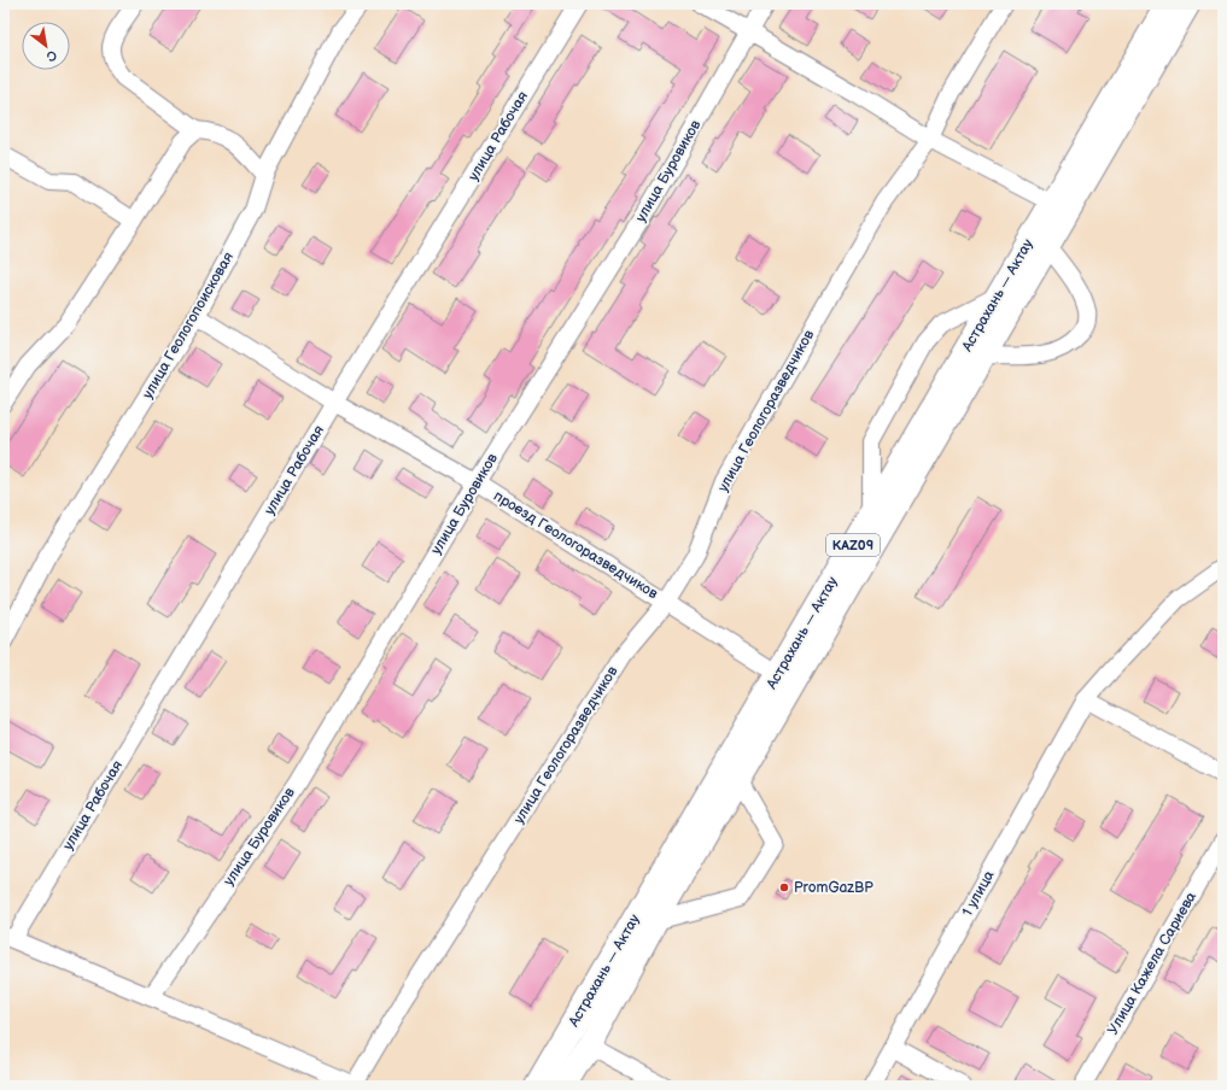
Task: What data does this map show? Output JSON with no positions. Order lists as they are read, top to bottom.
{
  "streets": {
    "highway": ["Астрахань — Актау", "KAZ09"],
    "street": [
      "улица Рабочая",
      "улица Буровиков",
      "улица Геологопоисковая",
      "улица Геологоразведчиков",
      "проезд Геологоразведчиков",
      "1 улица",
      "Улица Кажела Сариева"
    ]
  },
  "crossings": [
    ["улица Рабочая", "проезд Геологоразведчиков"],
    ["улица Буровиков", "проезд Геологоразведчиков"],
    ["Астрахань — Актау", "проезд Геологоразведчиков"],
    ["улица Геологопоисковая", "проезд Геологоразведчиков"],
    ["улица Геологоразведчиков", "проезд Геологоразведчиков"]
  ],
  "places": ["PromGazBP"],
  "north": "bottom right"
}
